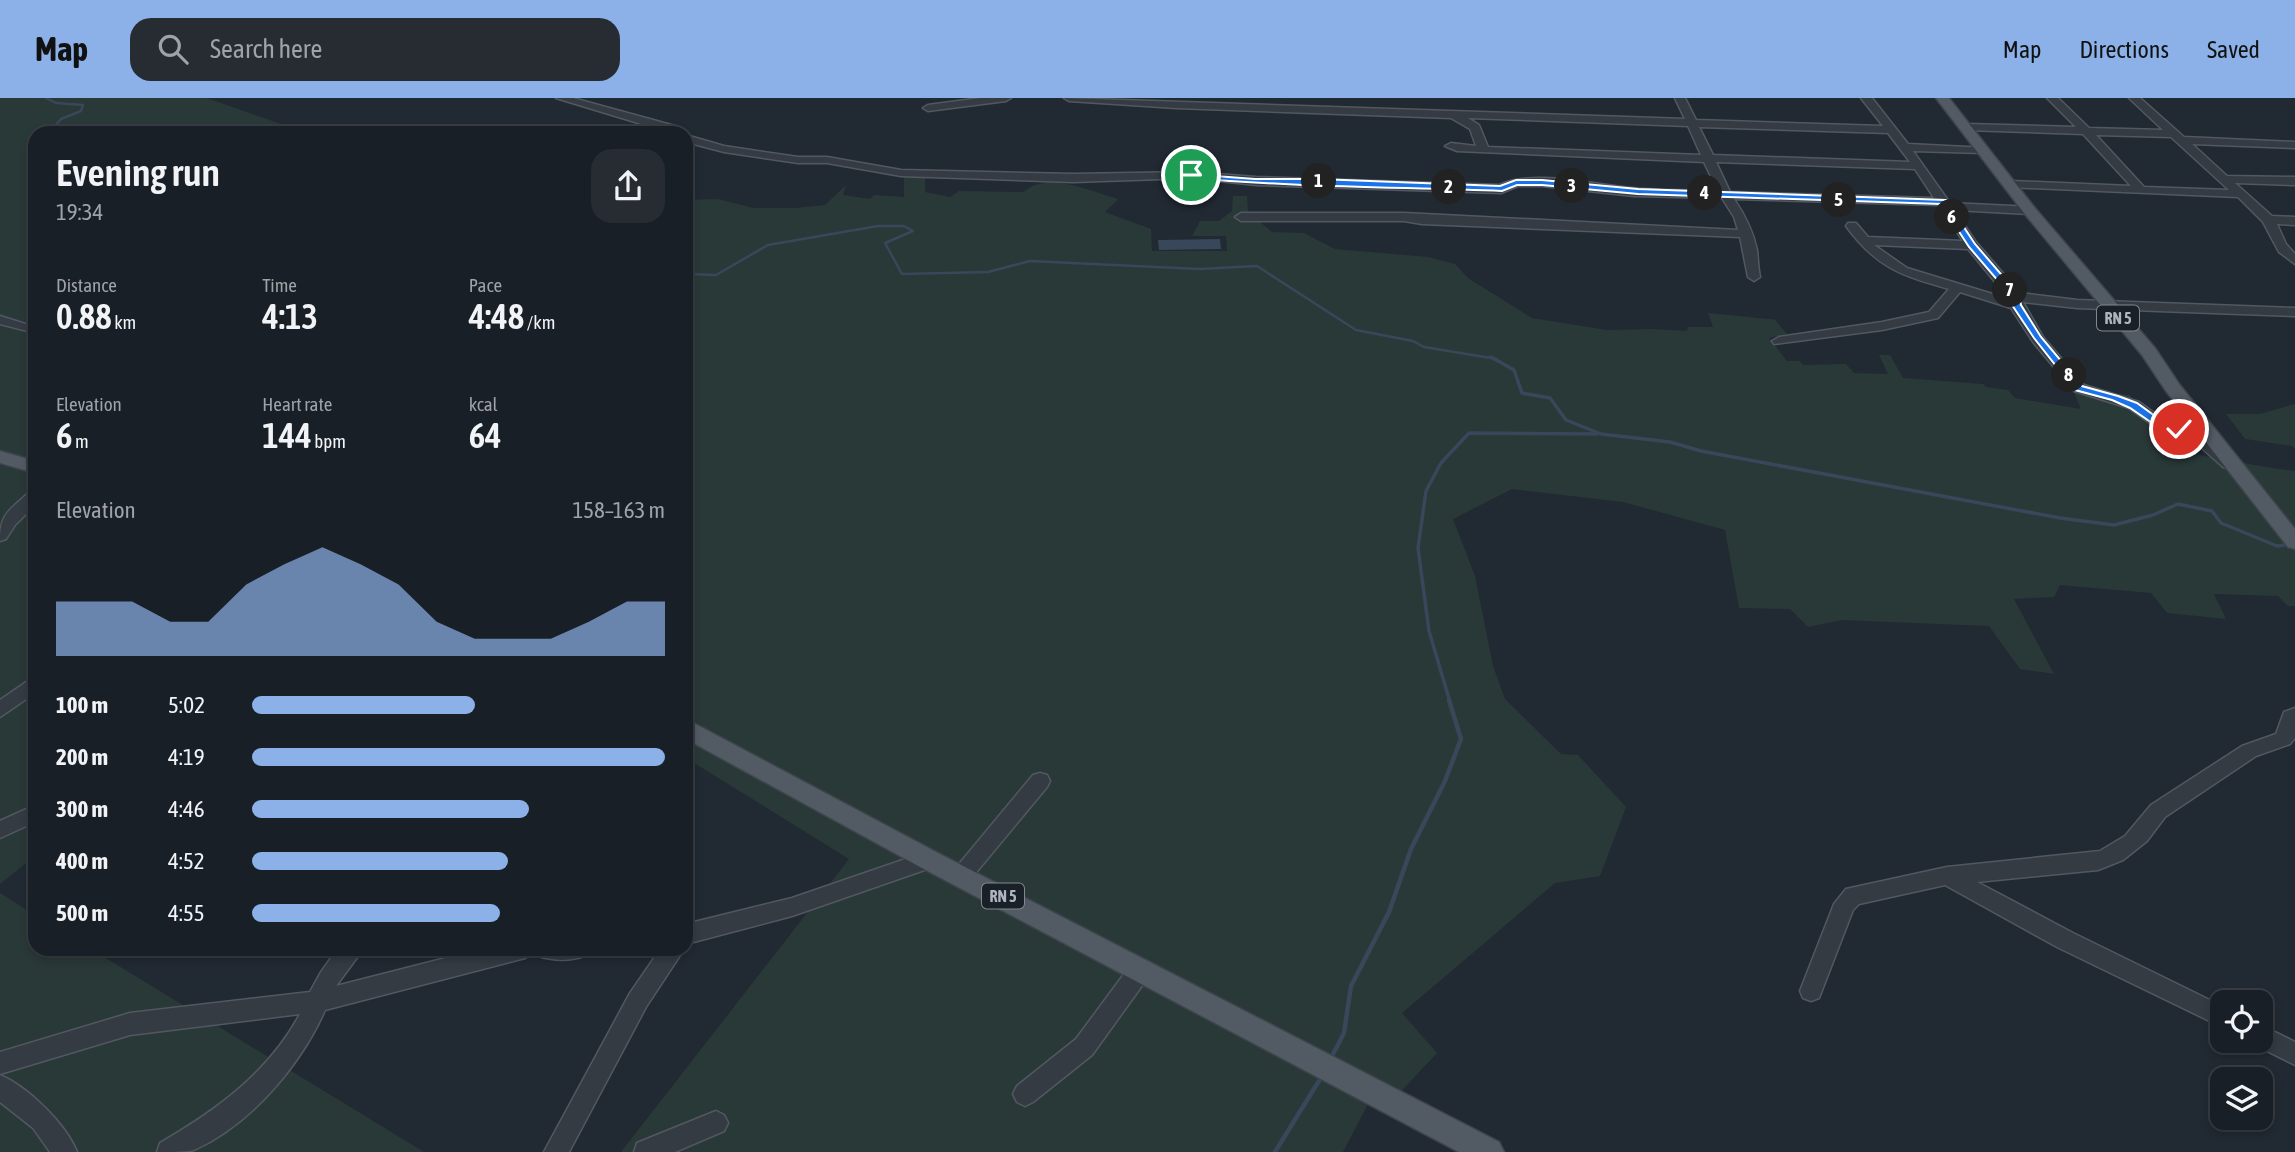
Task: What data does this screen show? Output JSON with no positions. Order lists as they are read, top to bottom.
{
  "streets": {
    "main road": ["RN 5"]
  },
  "page": {
    "header": "Map",
    "search": "Search here",
    "nav": ["Map", "Directions", "Saved"],
    "heading": ["Evening run", "19:34"],
    "pins": [
      "1",
      "3",
      "2",
      "4",
      "5",
      "6",
      "7",
      "8"
    ],
    "stats": [
      ["Distance", "0.88 km"],
      ["Time", "4:13"],
      ["Pace", "4:48 /km"],
      ["Elevation", "6 m"],
      ["Heart rate", "144 bpm"],
      ["kcal", "64"]
    ],
    "chart": ["Elevation", "158–163 m"],
    "list": [
      {
        "name": "100 m",
        "note": "5:02"
      },
      {
        "name": "200 m",
        "note": "4:19"
      },
      {
        "name": "300 m",
        "note": "4:46"
      },
      {
        "name": "400 m",
        "note": "4:52"
      },
      {
        "name": "500 m",
        "note": "4:55"
      }
    ]
  }
}
